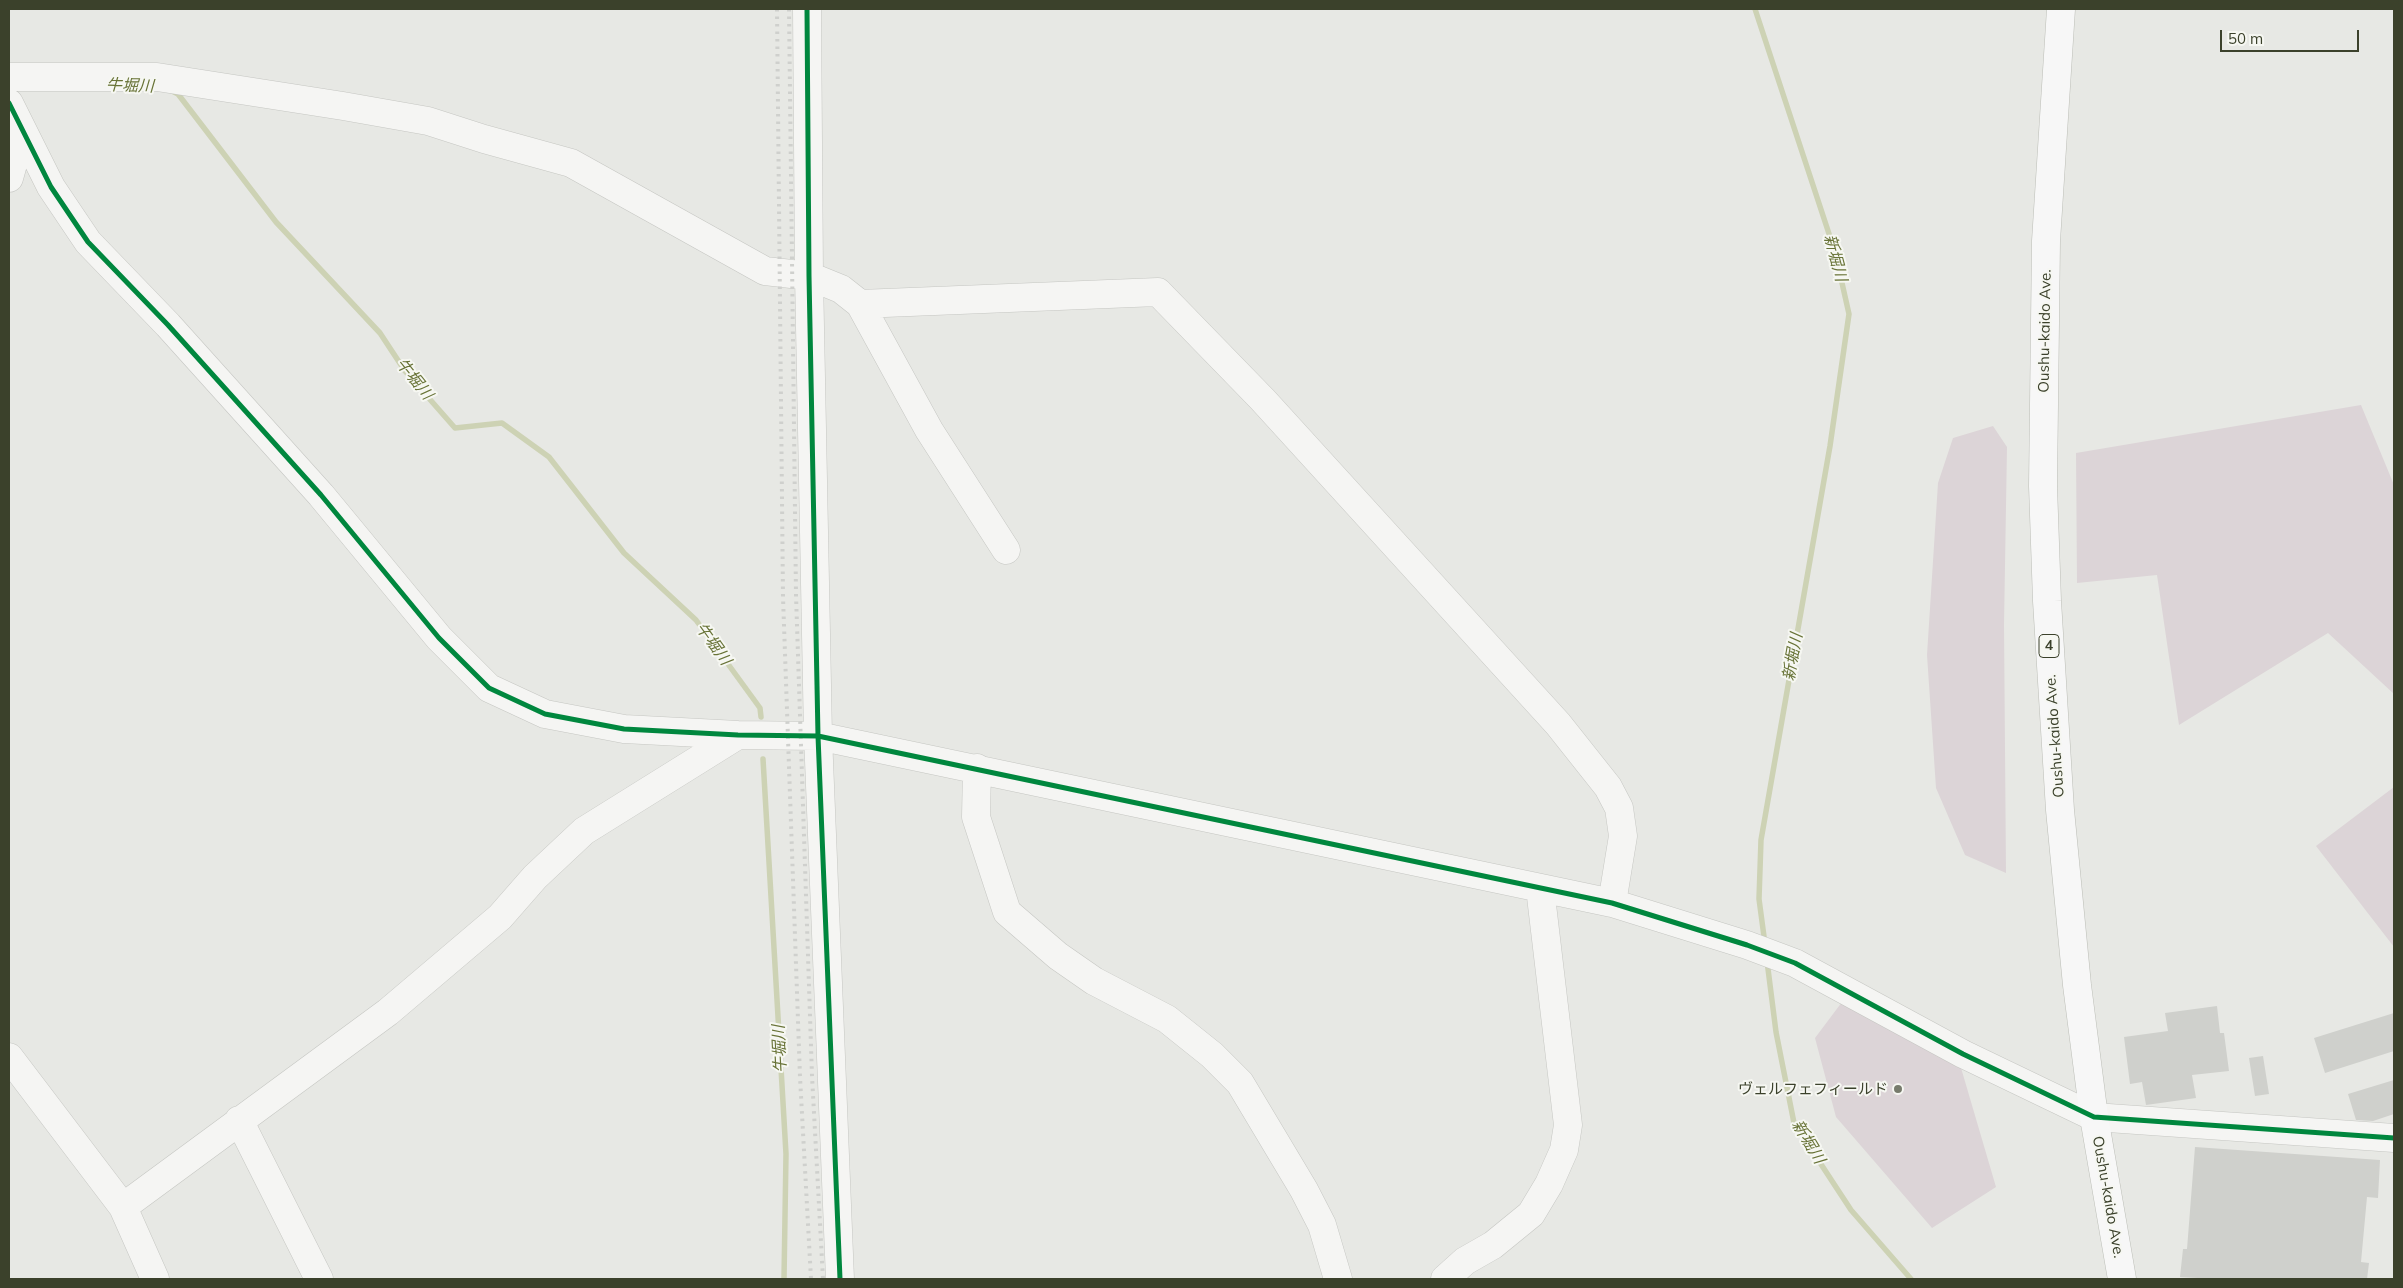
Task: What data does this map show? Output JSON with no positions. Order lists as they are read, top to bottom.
{
  "streets": {
    "highway": ["Oushu-kaido Ave.", "4"]
  },
  "water": ["牛堀川", "新堀川"],
  "places": ["ヴェルフェフィールド"],
  "scale_bar": "50 m"
}
